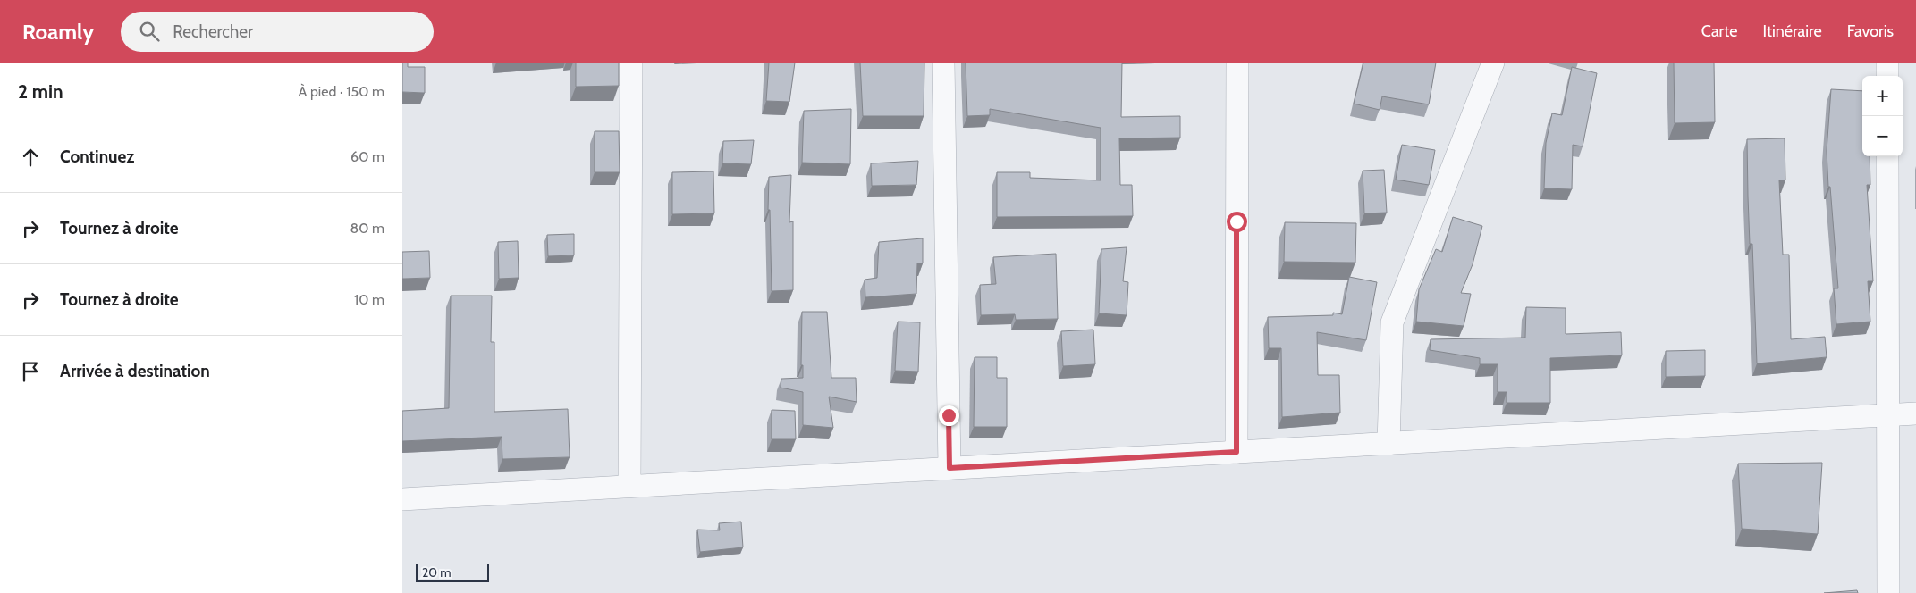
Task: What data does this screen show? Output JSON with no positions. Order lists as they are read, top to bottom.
{
  "scale_bar": "20 m",
  "page": {
    "header": "Roamly",
    "search": "Rechercher",
    "nav": ["Carte", "Itinéraire", "Favoris"],
    "heading": ["2 min", "À pied · 150 m"],
    "map_buttons": ["+", "−"],
    "list": [
      ["Continuez", "60 m"],
      ["Tournez à droite", "80 m"],
      ["Tournez à droite", "10 m"],
      "Arrivée à destination"
    ],
    "scale": "20 m"
  }
}
